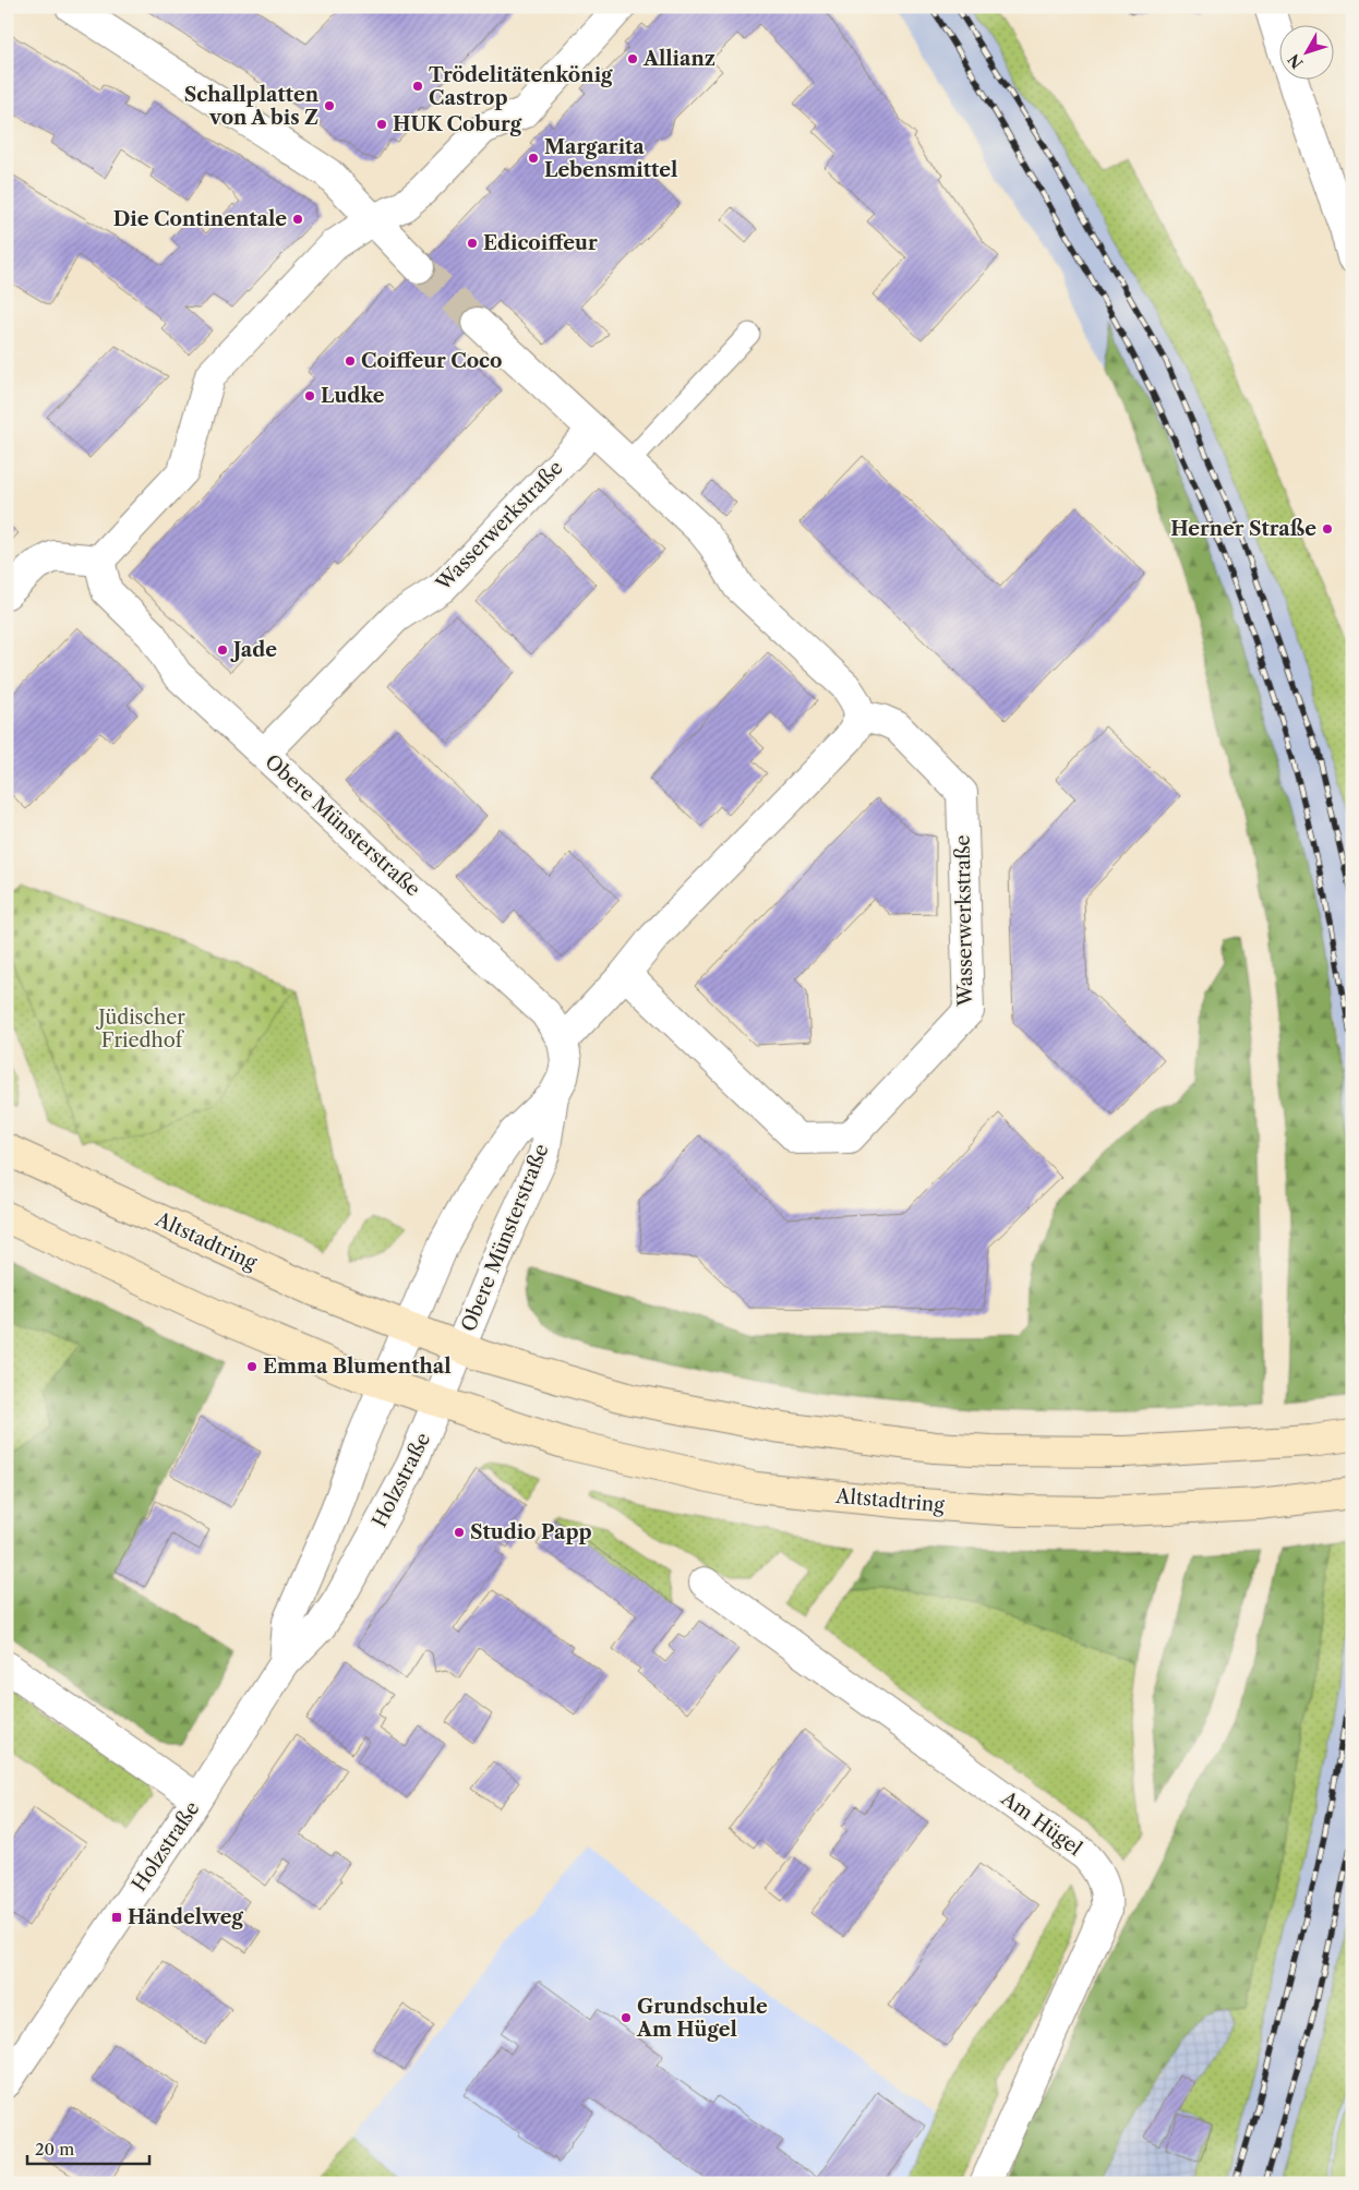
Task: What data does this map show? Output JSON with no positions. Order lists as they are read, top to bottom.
{
  "streets": {
    "main road": ["Altstadtring"],
    "street": [
      "Wasserwerkstraße",
      "Obere Münsterstraße",
      "Holzstraße",
      "Am Hügel"
    ]
  },
  "crossings": [
    ["Wasserwerkstraße", "Obere Münsterstraße"],
    ["Obere Münsterstraße", "Altstadtring"],
    ["Altstadtring", "Holzstraße"]
  ],
  "parks": ["Jüdischer Friedhof"],
  "places": {
    "other": [
      "Allianz",
      "Trödelitätenkönig Castrop",
      "Schallplatten von A bis Z",
      "HUK Coburg",
      "Margarita Lebensmittel",
      "Die Continentale",
      "Edicoiffeur",
      "Coiffeur Coco",
      "Ludke",
      "Herner Straße",
      "Jade",
      "Emma Blumenthal",
      "Studio Papp",
      "Grundschule Am Hügel"
    ],
    "transit": ["Händelweg"]
  },
  "scale_bar": "20 m",
  "north": "bottom left"
}
